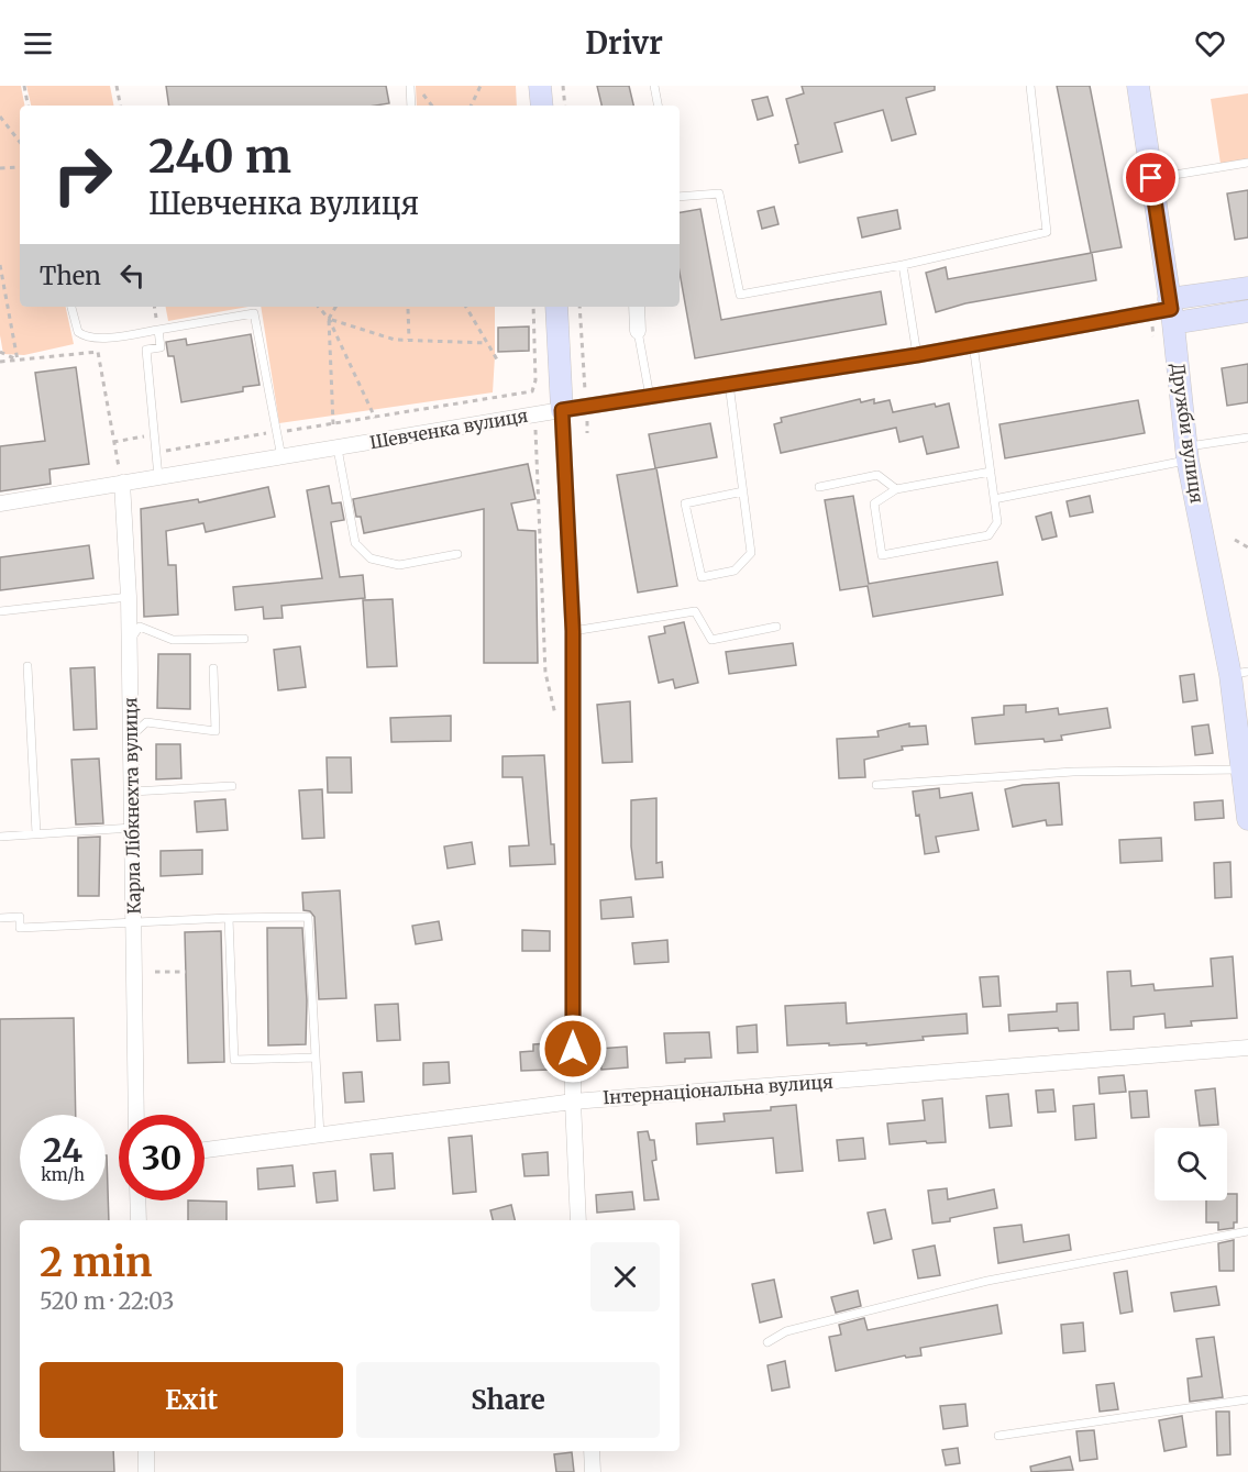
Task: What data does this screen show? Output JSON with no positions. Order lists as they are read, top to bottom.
{
  "streets": {
    "street": [
      "Шевченка вулиця",
      "Дружби вулиця",
      "Карла Лібкнехта вулиця",
      "Інтернаціональна вулиця"
    ]
  },
  "crossings": [
    ["Шевченка вулиця", "Дружби вулиця"],
    ["Шевченка вулиця", "Карла Лібкнехта вулиця"]
  ],
  "page": {
    "header": "Drivr",
    "turn": ["240 m", "Шевченка вулиця"],
    "then": "Then",
    "speed": "24 km/h",
    "limit": "30",
    "heading": ["2 min", "520 m · 22:03"],
    "buttons": ["Exit", "Share"]
  }
}
